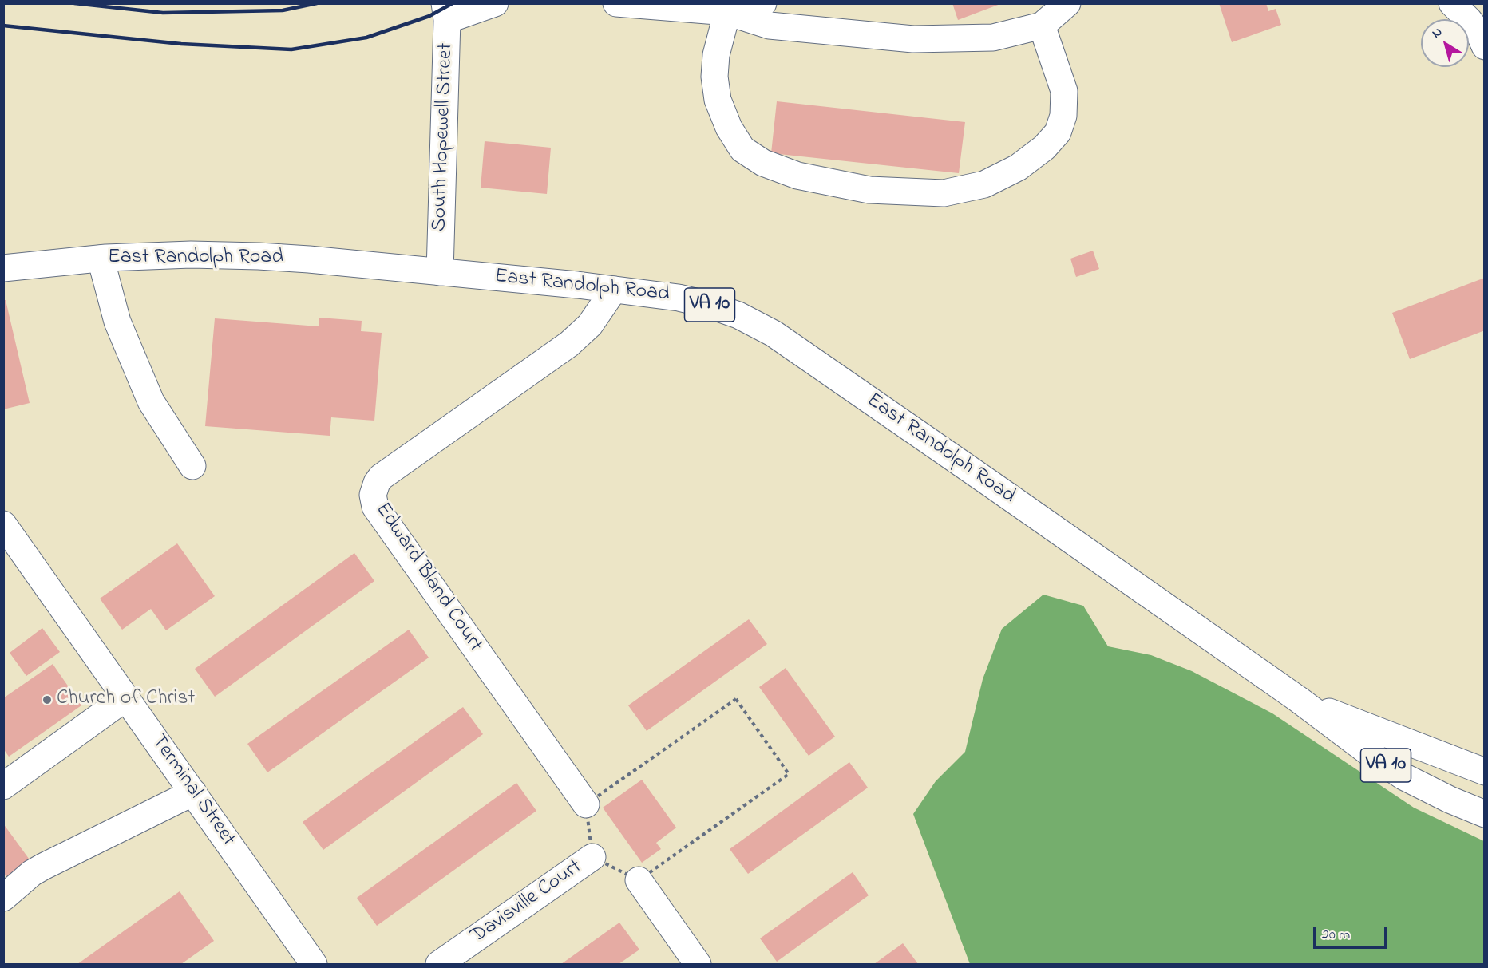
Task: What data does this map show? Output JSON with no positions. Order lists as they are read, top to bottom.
{
  "streets": {
    "main road": [
      "South Hopewell Street",
      "East Randolph Road",
      "VA 10",
      "Edward Bland Court",
      "Terminal Street",
      "Davisville Court"
    ]
  },
  "crossings": [
    ["South Hopewell Street", "East Randolph Road"],
    ["East Randolph Road", "Edward Bland Court"]
  ],
  "places": ["Church of Christ"],
  "scale_bar": "20 m",
  "north": "top left"
}
